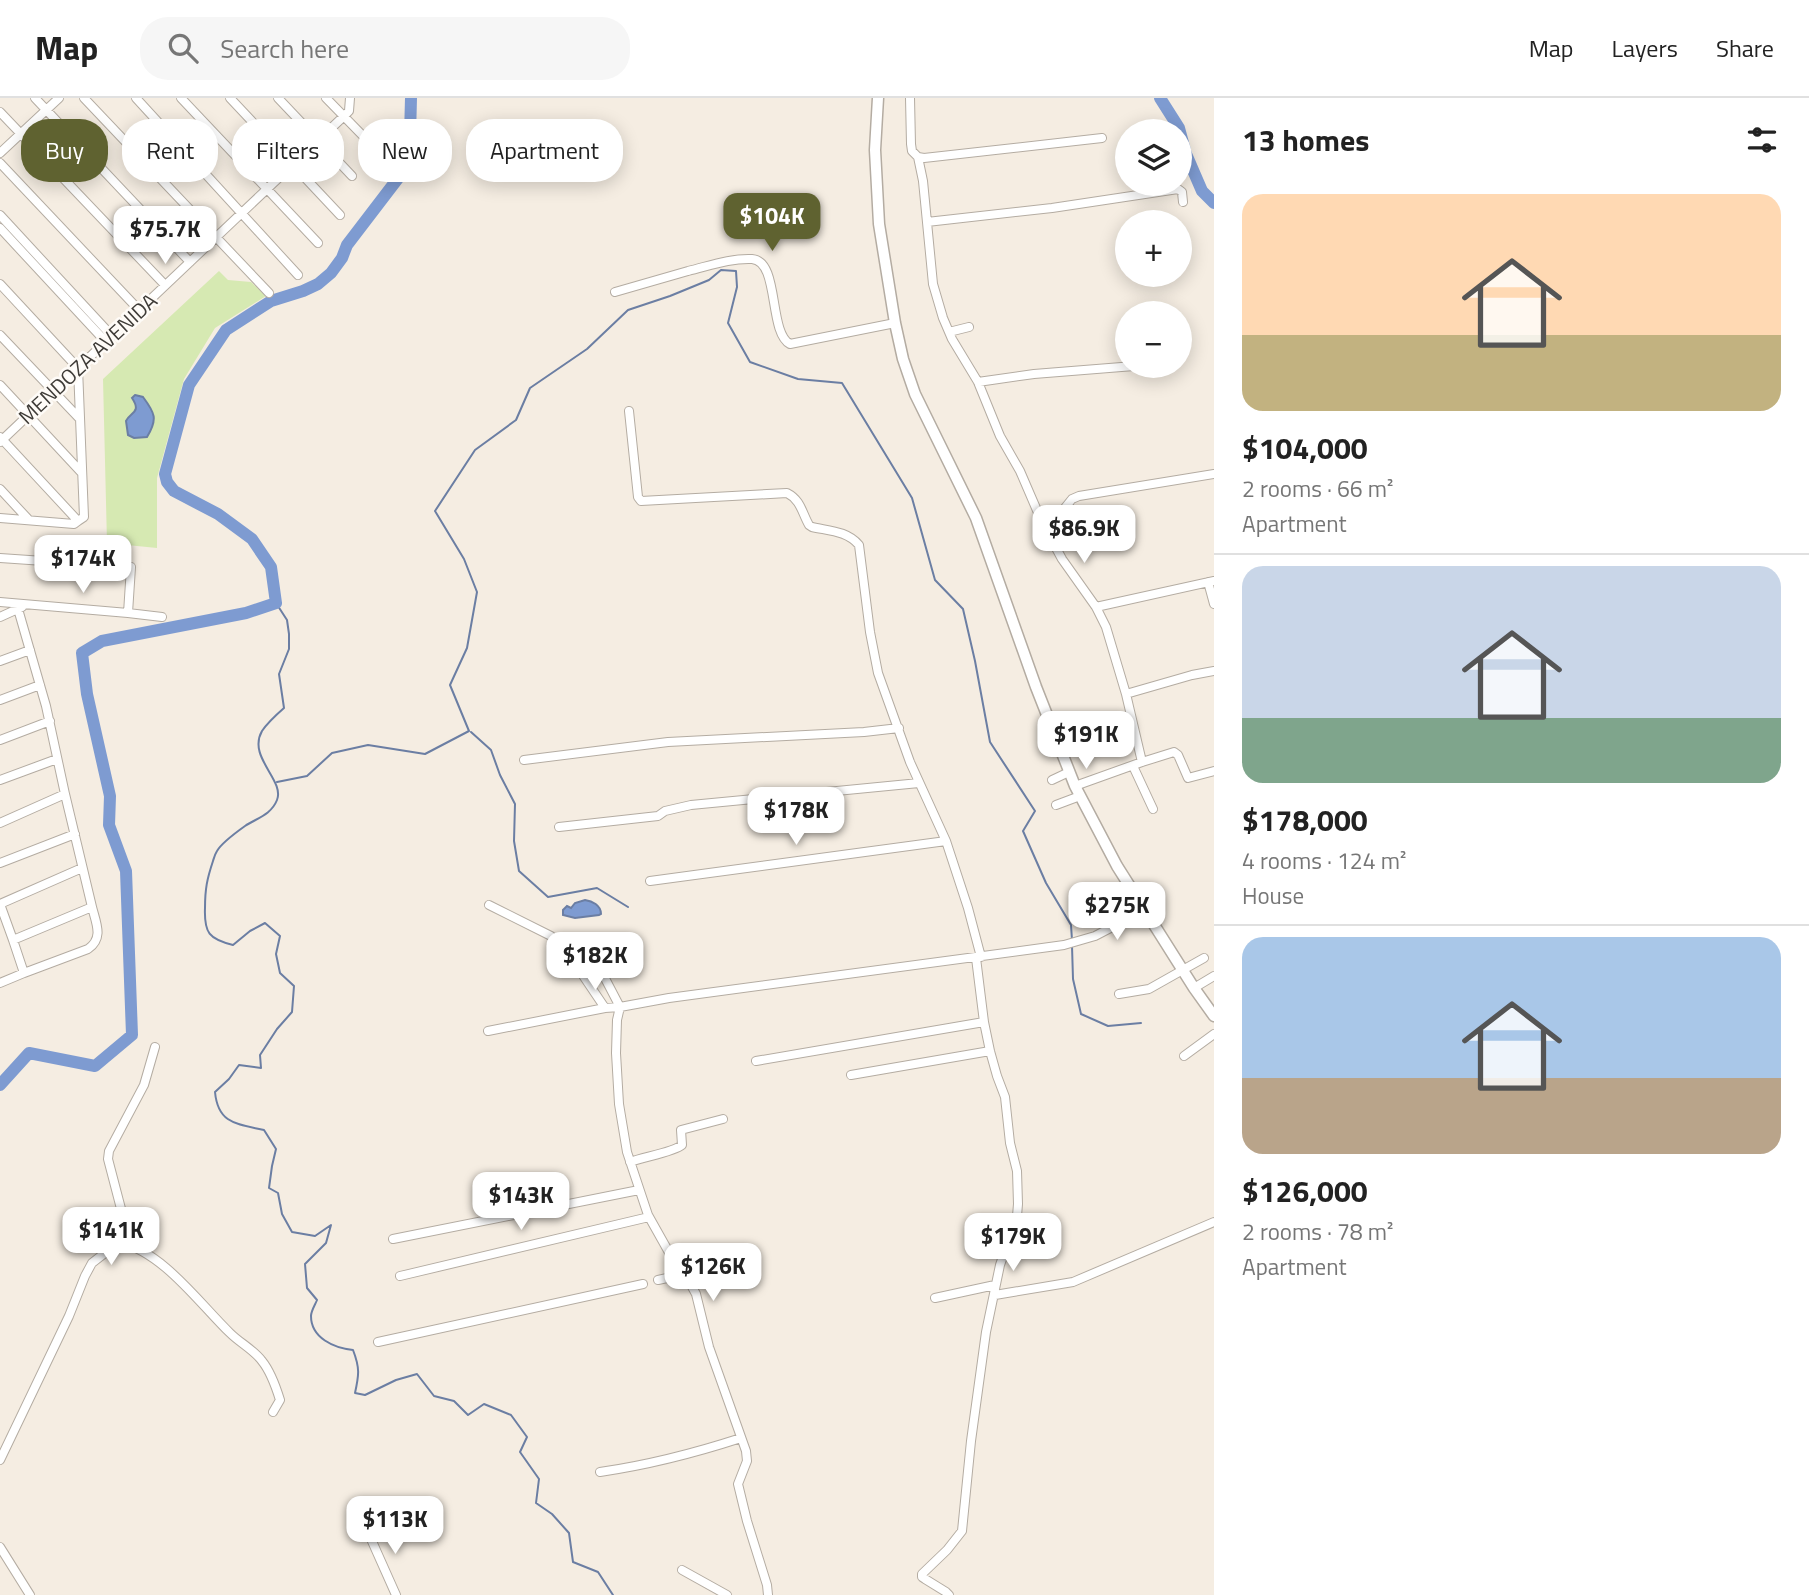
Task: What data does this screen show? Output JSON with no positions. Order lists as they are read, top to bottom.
{
  "streets": {
    "street": ["MENDOZA AVENIDA"]
  },
  "page": {
    "header": "Map",
    "search": "Search here",
    "nav": ["Map", "Layers", "Share"],
    "heading": "13 homes",
    "map_buttons": ["+", "−"],
    "chip": [
      "Buy",
      "Rent",
      "Filters",
      "New",
      "Apartment"
    ],
    "list": [
      {
        "name": "$104,000",
        "note": "2 rooms · 66 m² · Apartment"
      },
      {
        "name": "$178,000",
        "note": "4 rooms · 124 m² · House"
      },
      {
        "name": "$126,000",
        "note": "2 rooms · 78 m² · Apartment"
      }
    ],
    "price": [
      "$104K",
      "$75.7K",
      "$86.9K",
      "$174K",
      "$191K",
      "$178K",
      "$275K",
      "$182K",
      "$143K",
      "$141K",
      "$179K",
      "$126K",
      "$113K"
    ]
  }
}
